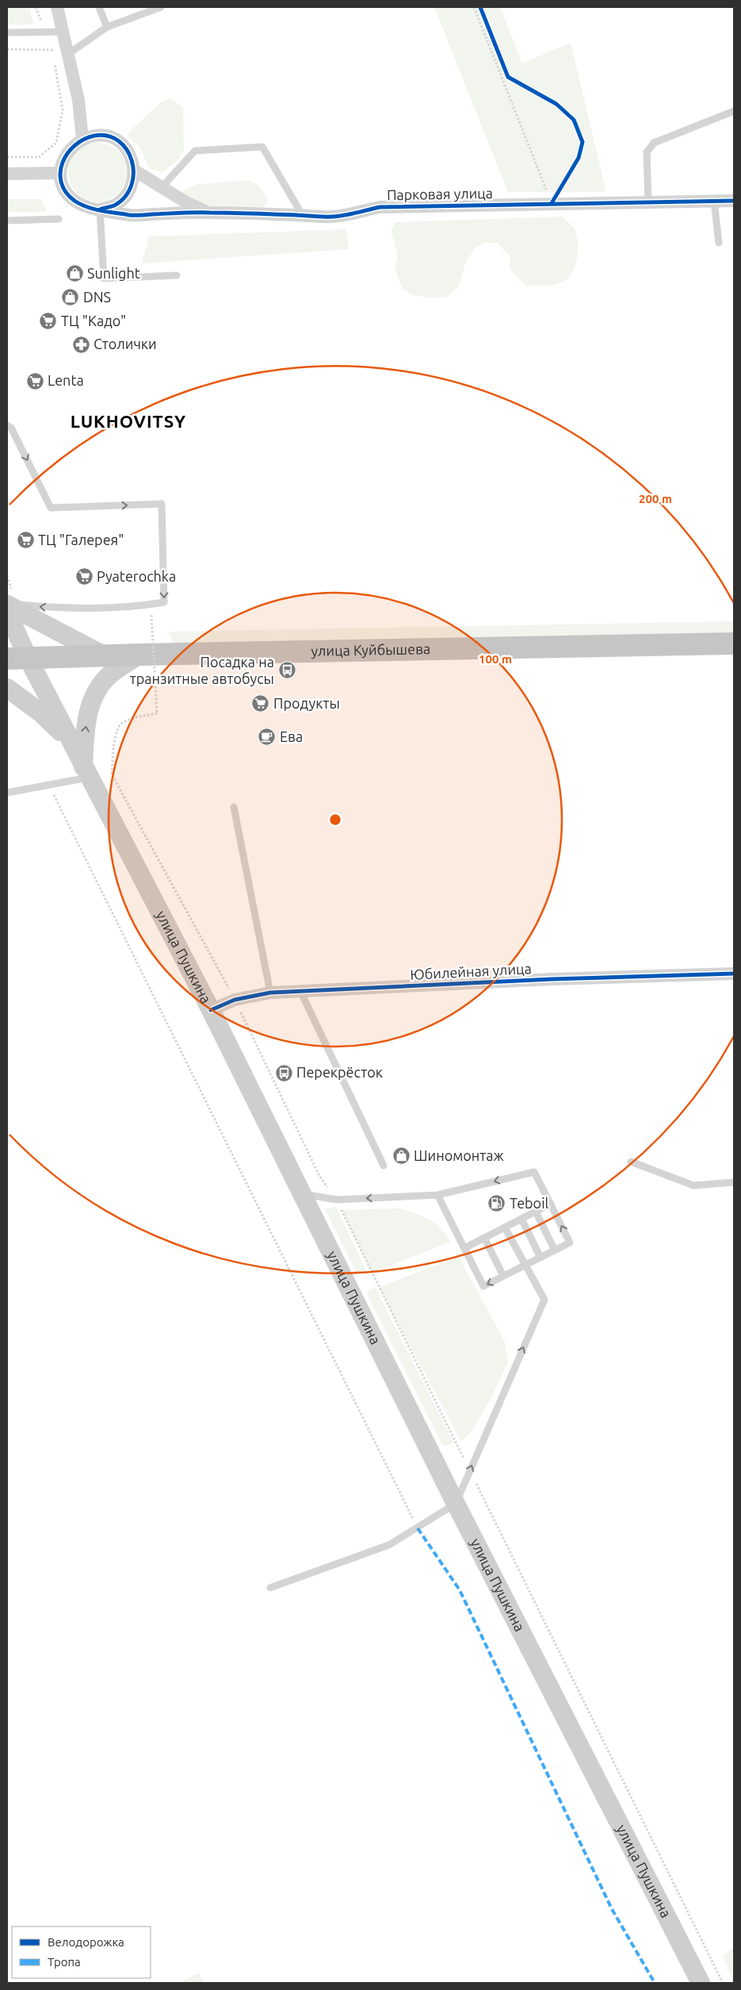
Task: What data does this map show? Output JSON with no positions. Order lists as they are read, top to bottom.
{
  "streets": {
    "highway": ["улица Куйбышева"],
    "main road": ["улица Пушкина"],
    "street": ["Парковая улица", "Юбилейная улица"]
  },
  "crossings": [
    ["улица Куйбышева", "улица Пушкина"],
    ["улица Пушкина", "Юбилейная улица"]
  ],
  "districts": ["LUKHOVITSY"],
  "places": {
    "shop": ["Sunlight", "DNS", "Шиномонтаж"],
    "supermarket": [
      "ТЦ \"Кадо\"",
      "Lenta",
      "ТЦ \"Галерея\"",
      "Pyaterochka",
      "Продукты"
    ],
    "pharmacy": ["Столички"],
    "bus stop": ["Посадка на транзитные автобусы", "Перекрёсток"],
    "cafe": ["Ева"],
    "fuel station": ["Teboil"]
  },
  "legend": ["Велодорожка", "Тропа"],
  "rings": ["200 m", "100 m"]
}
